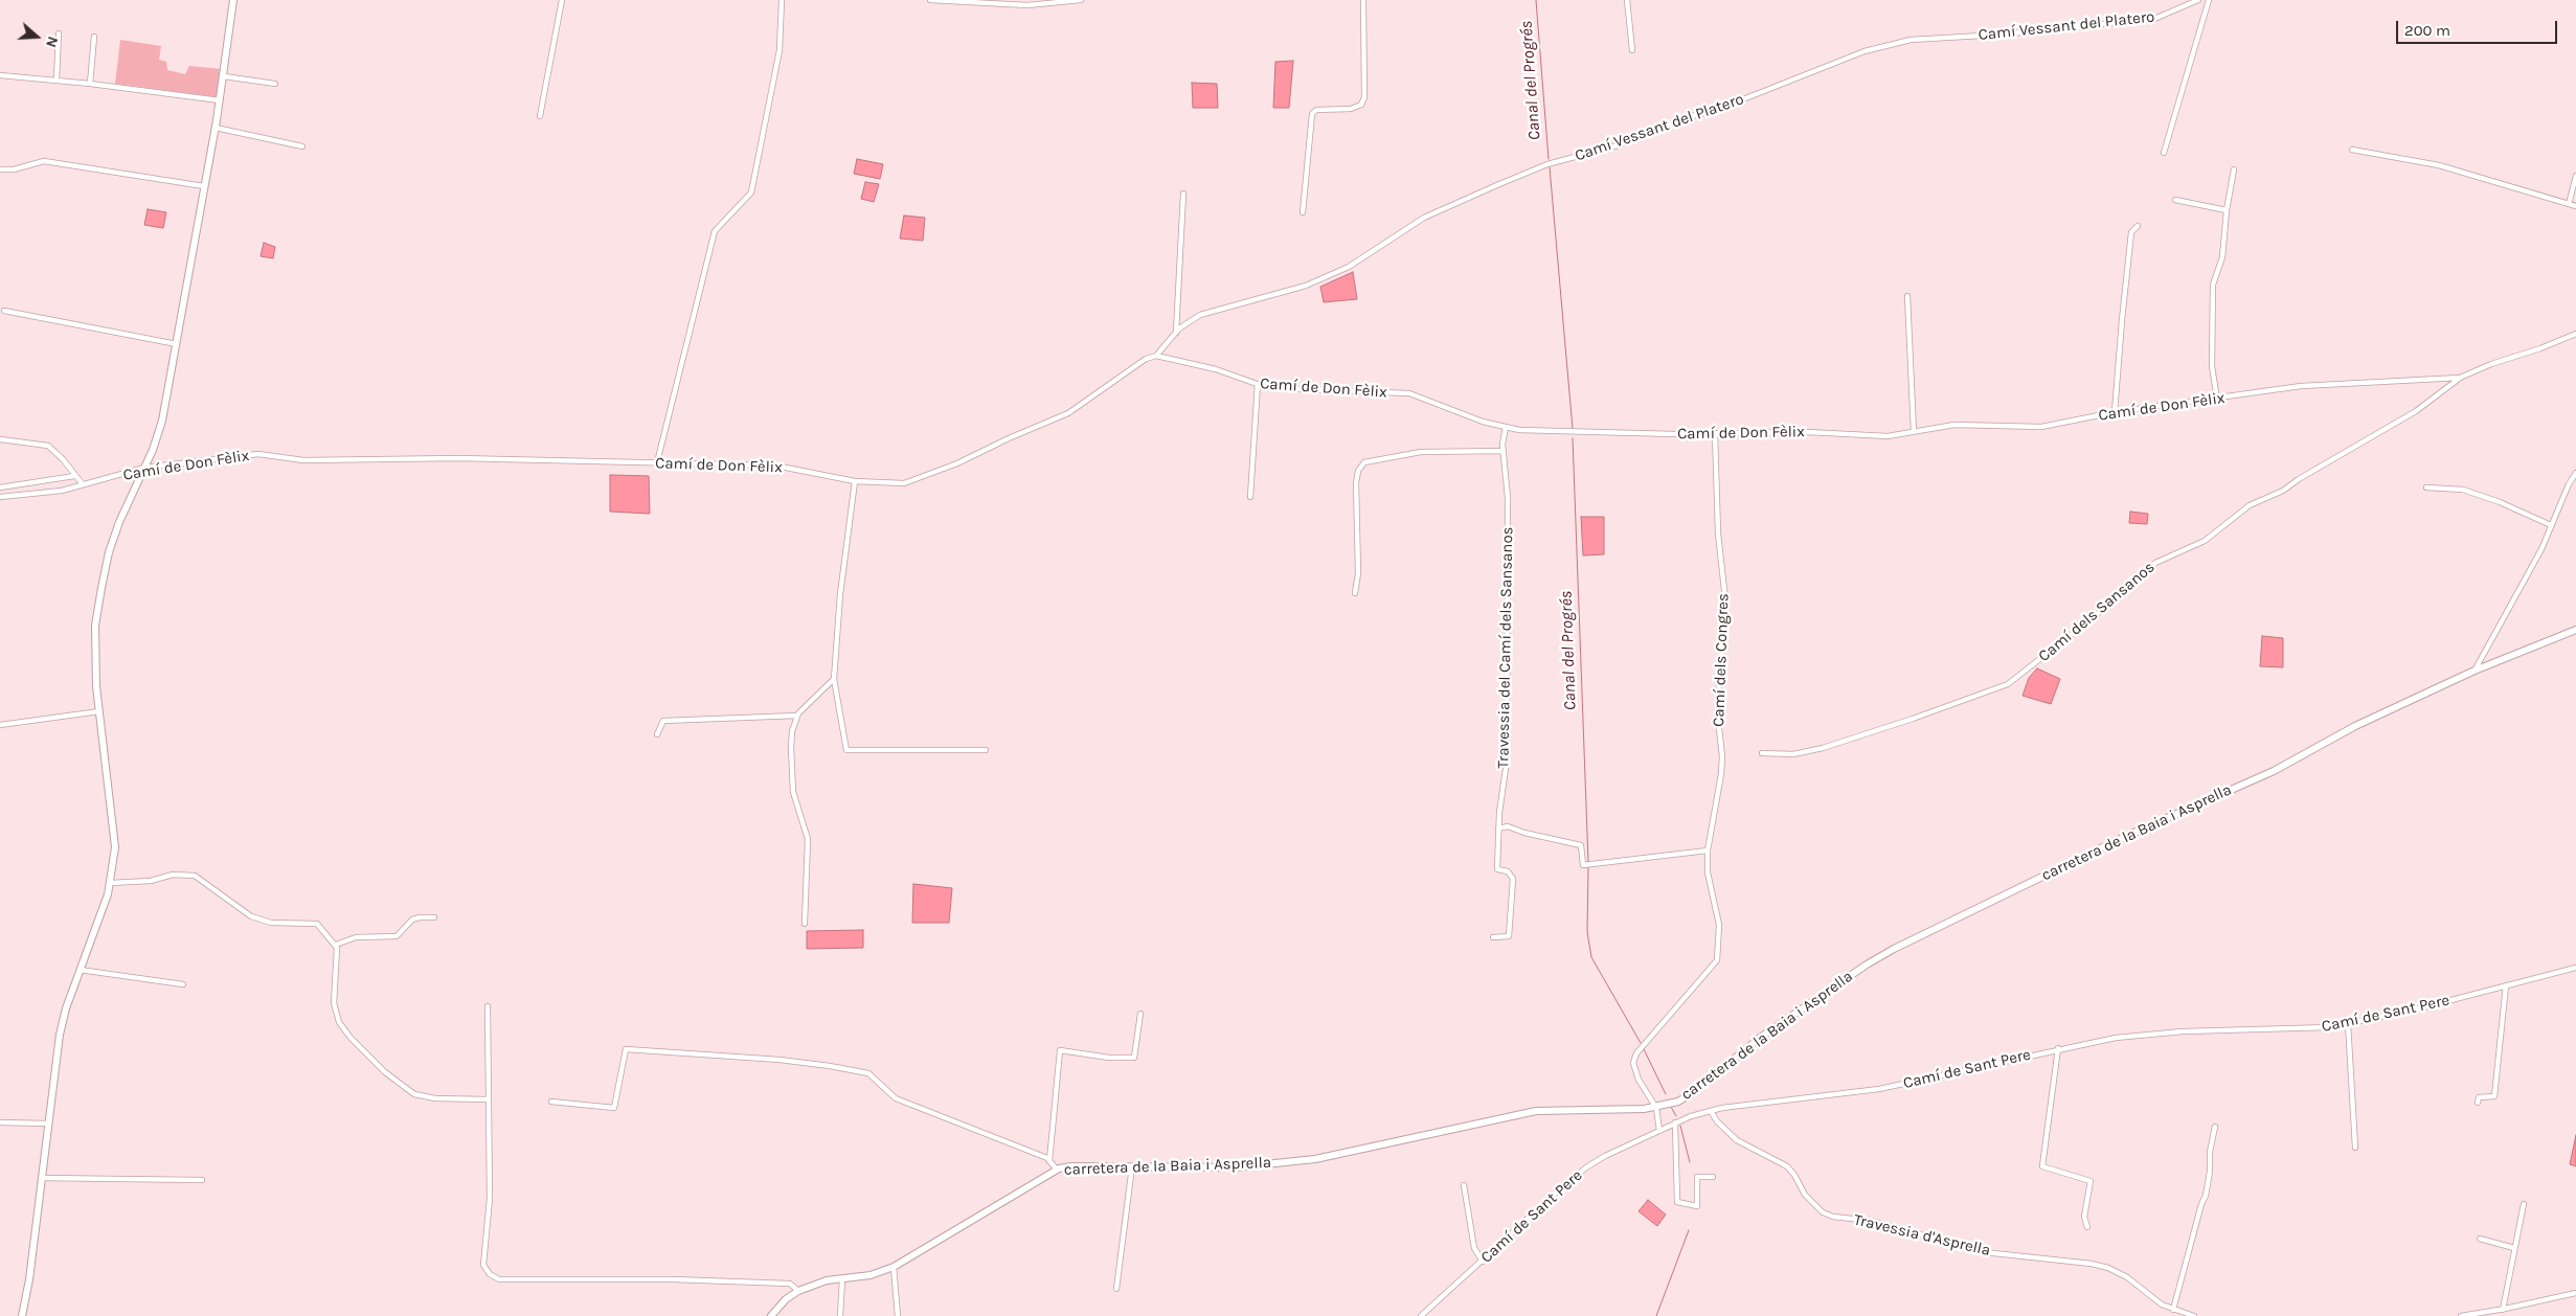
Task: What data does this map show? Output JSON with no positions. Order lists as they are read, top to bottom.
{
  "streets": {
    "main road": ["carretera de la Baia i Asprella"],
    "street": [
      "Camí Vessant del Platero",
      "Camí de Don Fèlix",
      "Camí dels Sansanos",
      "Travessia del Camí dels Sansanos",
      "Camí dels Congres",
      "Camí de Sant Pere",
      "Travessia d'Asprella"
    ]
  },
  "crossings": [
    ["Camí Vessant del Platero", "Camí de Don Fèlix"],
    ["Camí de Don Fèlix", "Camí dels Sansanos"],
    ["Camí de Don Fèlix", "Travessia del Camí dels Sansanos"],
    ["Camí de Don Fèlix", "Camí dels Congres"],
    ["Camí dels Congres", "carretera de la Baia i Asprella"],
    ["Camí dels Congres", "Camí de Sant Pere"],
    ["Camí de Sant Pere", "Travessia d'Asprella"]
  ],
  "water": ["Canal del Progrés"],
  "scale_bar": "200 m",
  "north": "right"
}
